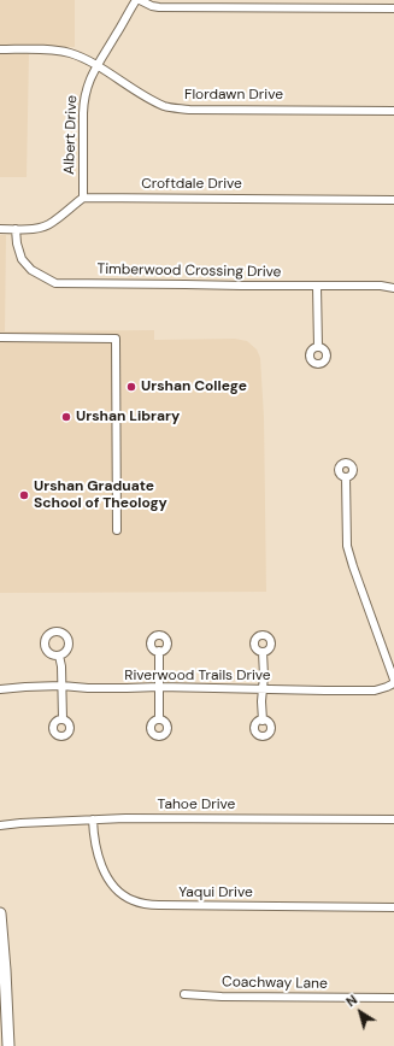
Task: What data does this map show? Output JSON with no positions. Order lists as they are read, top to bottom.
{
  "streets": {
    "street": [
      "Flordawn Drive",
      "Albert Drive",
      "Croftdale Drive",
      "Timberwood Crossing Drive",
      "Riverwood Trails Drive",
      "Tahoe Drive",
      "Yaqui Drive",
      "Coachway Lane"
    ]
  },
  "crossings": [
    ["Flordawn Drive", "Albert Drive"],
    ["Albert Drive", "Croftdale Drive"],
    ["Tahoe Drive", "Yaqui Drive"]
  ],
  "places": ["Urshan College", "Urshan Library", "Urshan Graduate School of Theology"],
  "north": "top left"
}
